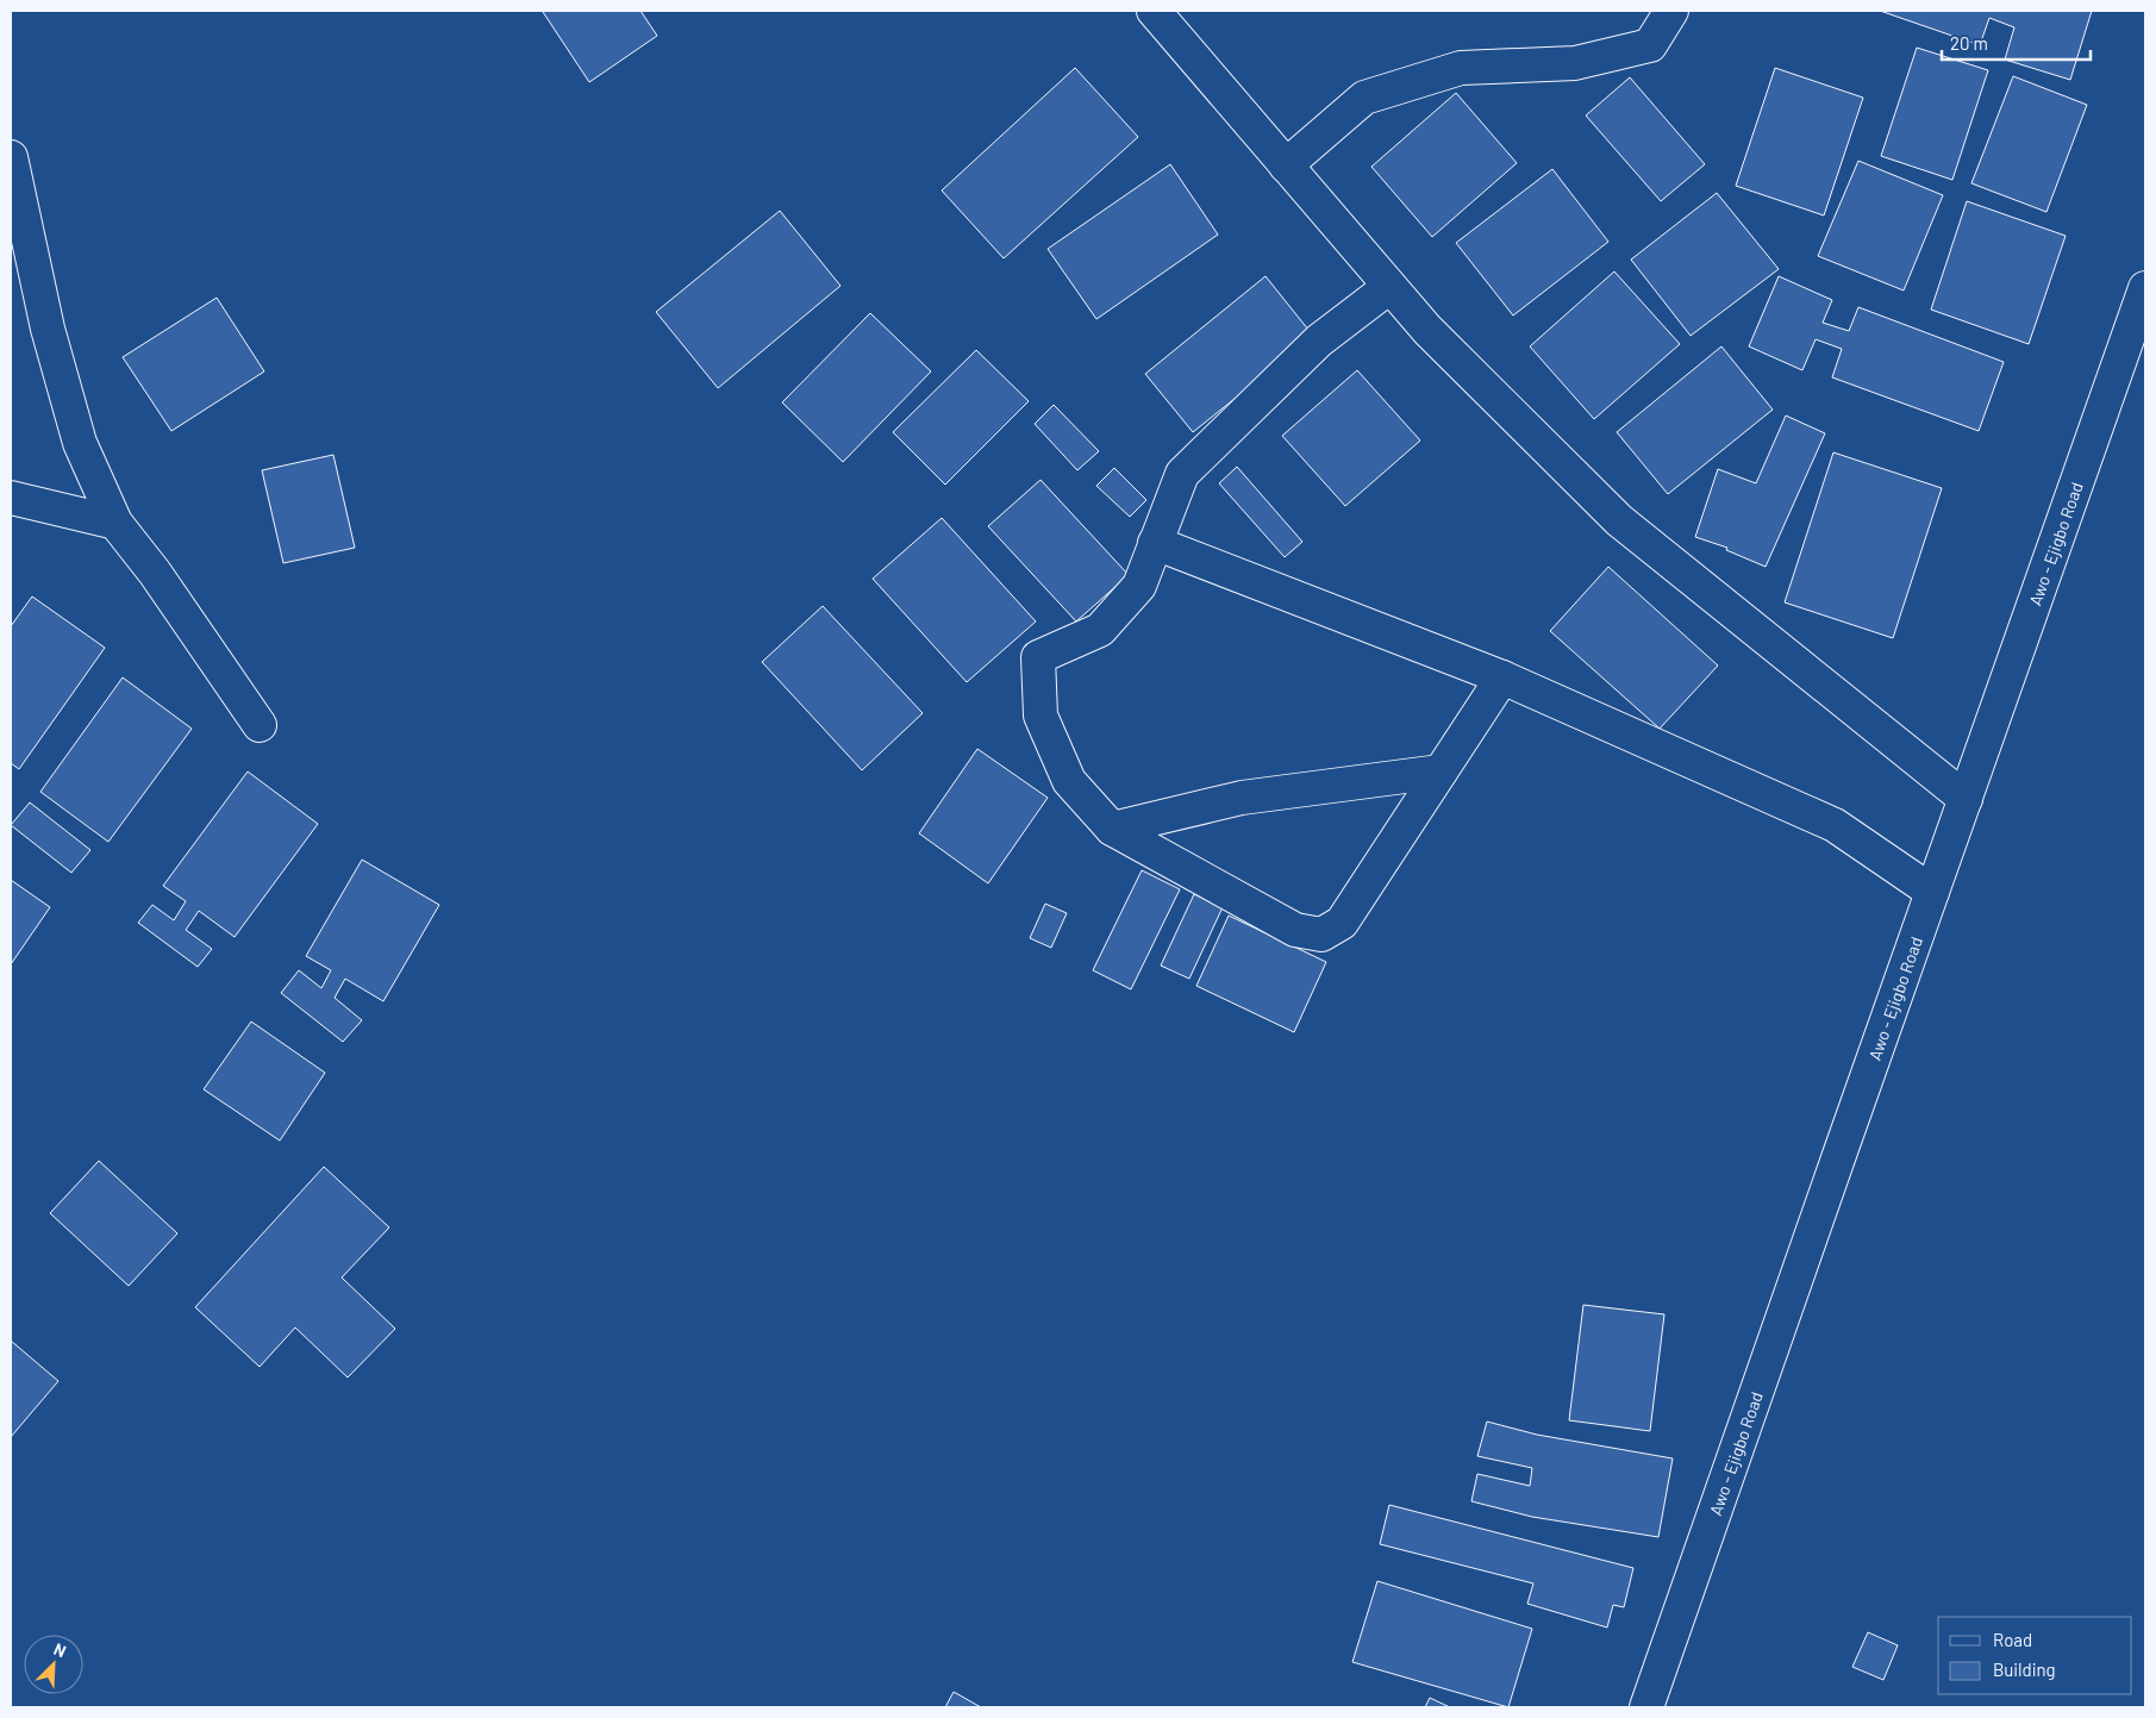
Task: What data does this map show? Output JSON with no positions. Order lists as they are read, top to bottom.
{
  "streets": {
    "street": ["Awo - Ejigbo Road"]
  },
  "legend": ["Road", "Building"],
  "scale_bar": "20 m",
  "north": "top right"
}
